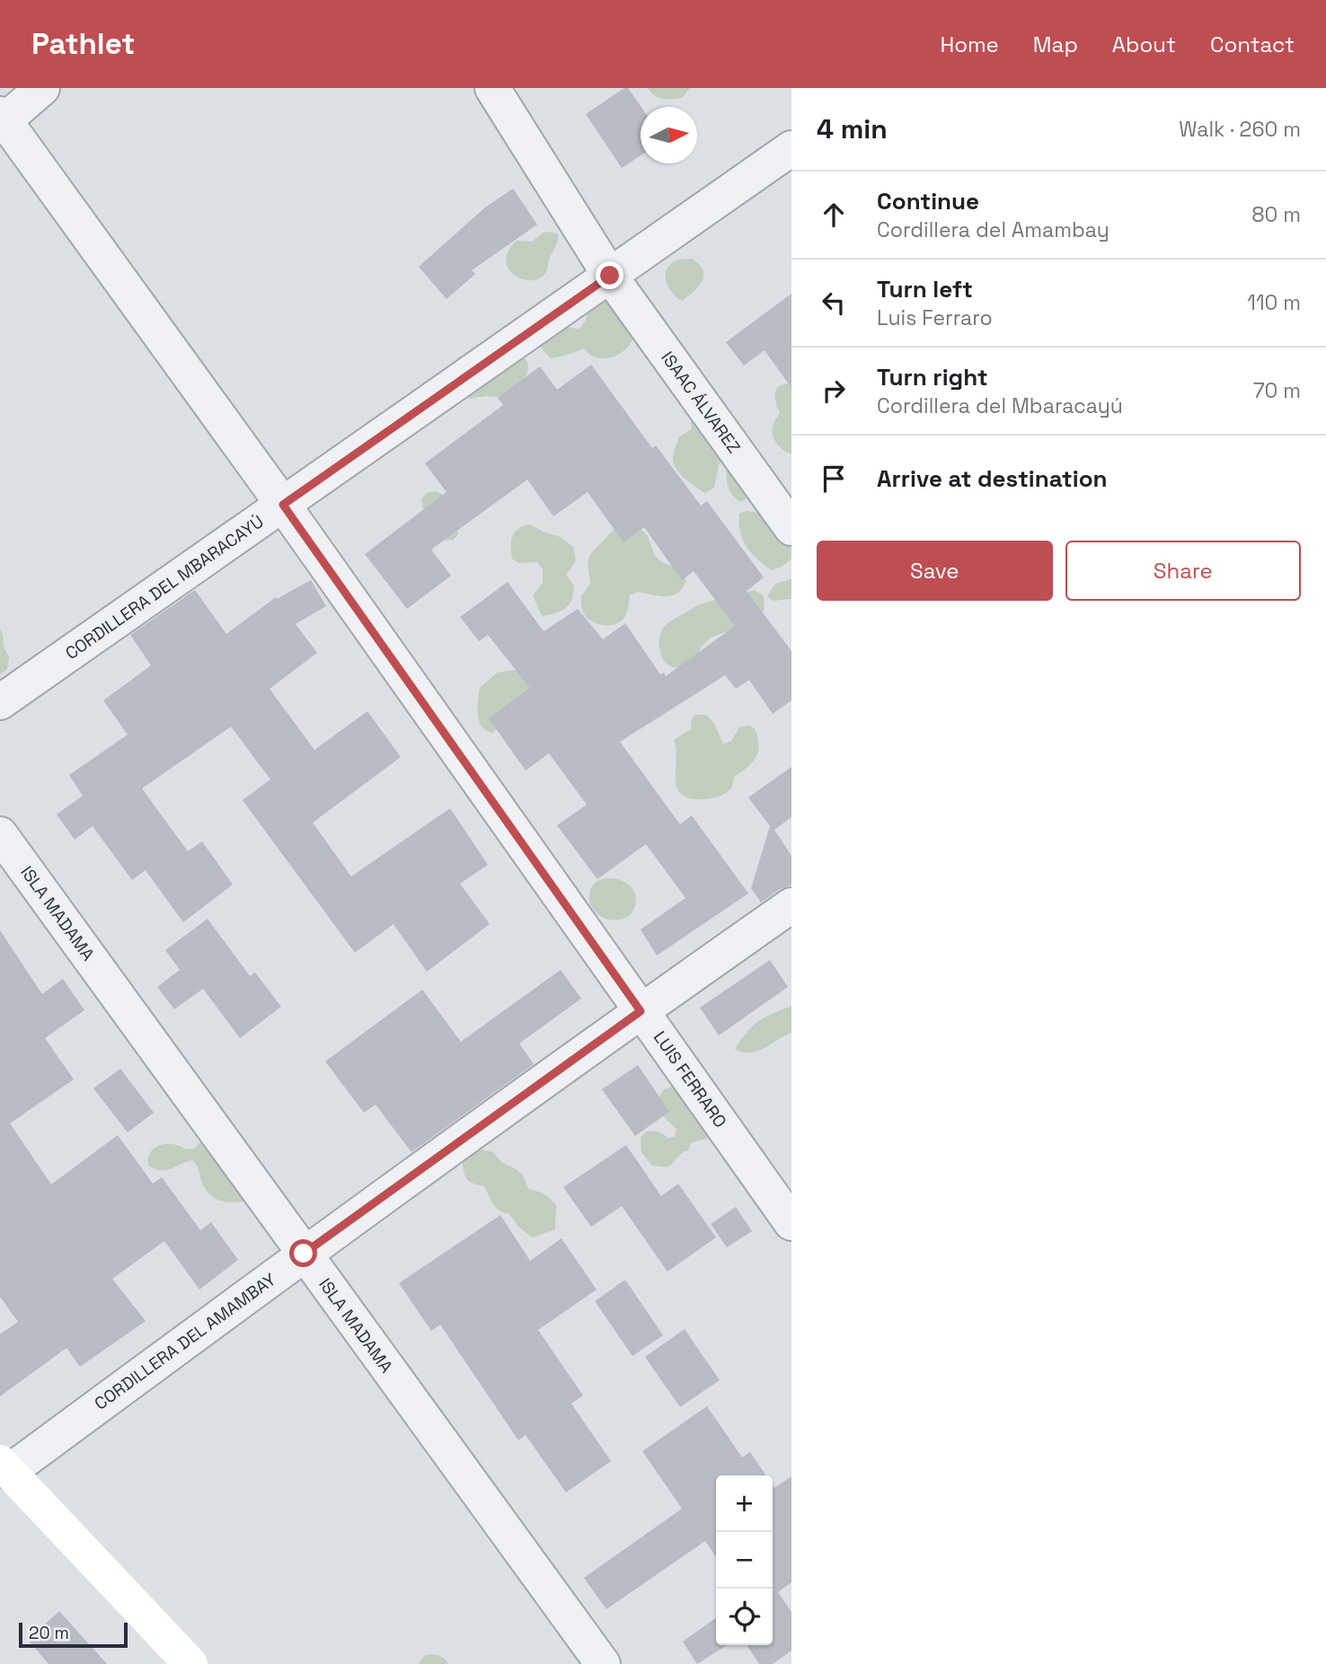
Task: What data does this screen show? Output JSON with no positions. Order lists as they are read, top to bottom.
{
  "streets": {
    "street": [
      "ISAAC ÁLVAREZ",
      "CORDILLERA DEL MBARACAYÚ",
      "ISLA MADAMA",
      "LUIS FERRARO",
      "CORDILLERA DEL AMAMBAY"
    ]
  },
  "crossings": [
    ["ISAAC ÁLVAREZ", "CORDILLERA DEL MBARACAYÚ"],
    ["CORDILLERA DEL MBARACAYÚ", "LUIS FERRARO"],
    ["ISLA MADAMA", "CORDILLERA DEL AMAMBAY"],
    ["LUIS FERRARO", "CORDILLERA DEL AMAMBAY"]
  ],
  "scale_bar": "20 m",
  "north": "right",
  "page": {
    "header": "Pathlet",
    "nav": [
      "Home",
      "Map",
      "About",
      "Contact"
    ],
    "heading": ["4 min", "Walk · 260 m"],
    "list": [
      ["Continue", "Cordillera del Amambay", "80 m"],
      ["Turn left", "Luis Ferraro", "110 m"],
      ["Turn right", "Cordillera del Mbaracayú", "70 m"],
      "Arrive at destination"
    ],
    "buttons": ["Save", "Share"],
    "map_buttons": ["+", "−"],
    "scale": "20 m"
  }
}
